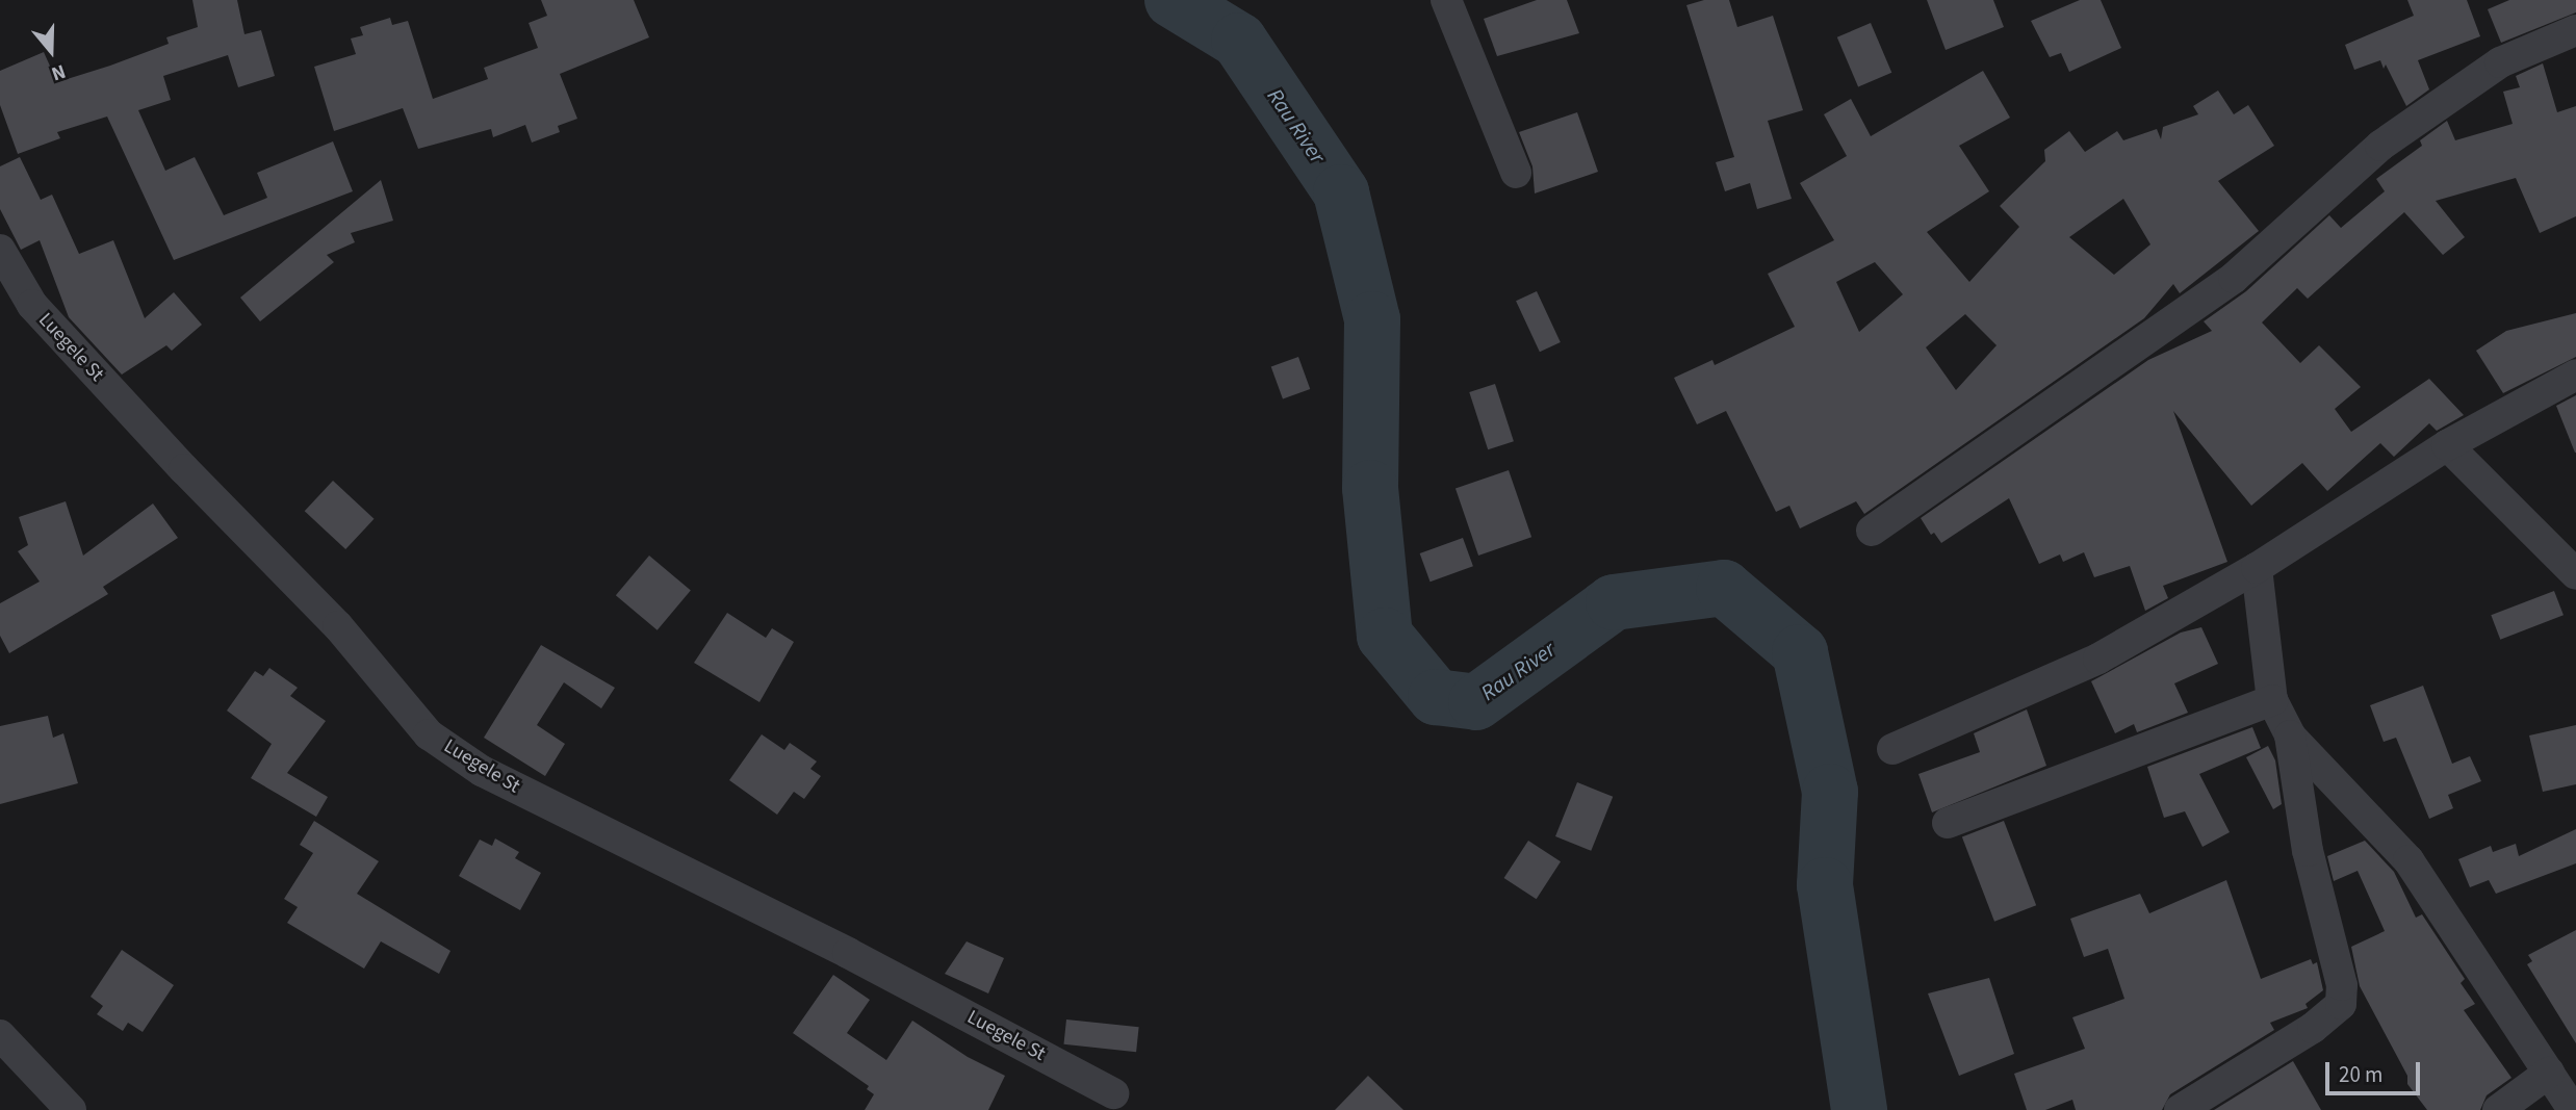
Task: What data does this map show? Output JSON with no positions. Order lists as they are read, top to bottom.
{
  "streets": {
    "street": ["Luegele St"]
  },
  "water": ["Rau River"],
  "scale_bar": "20 m",
  "north": "bottom"
}
